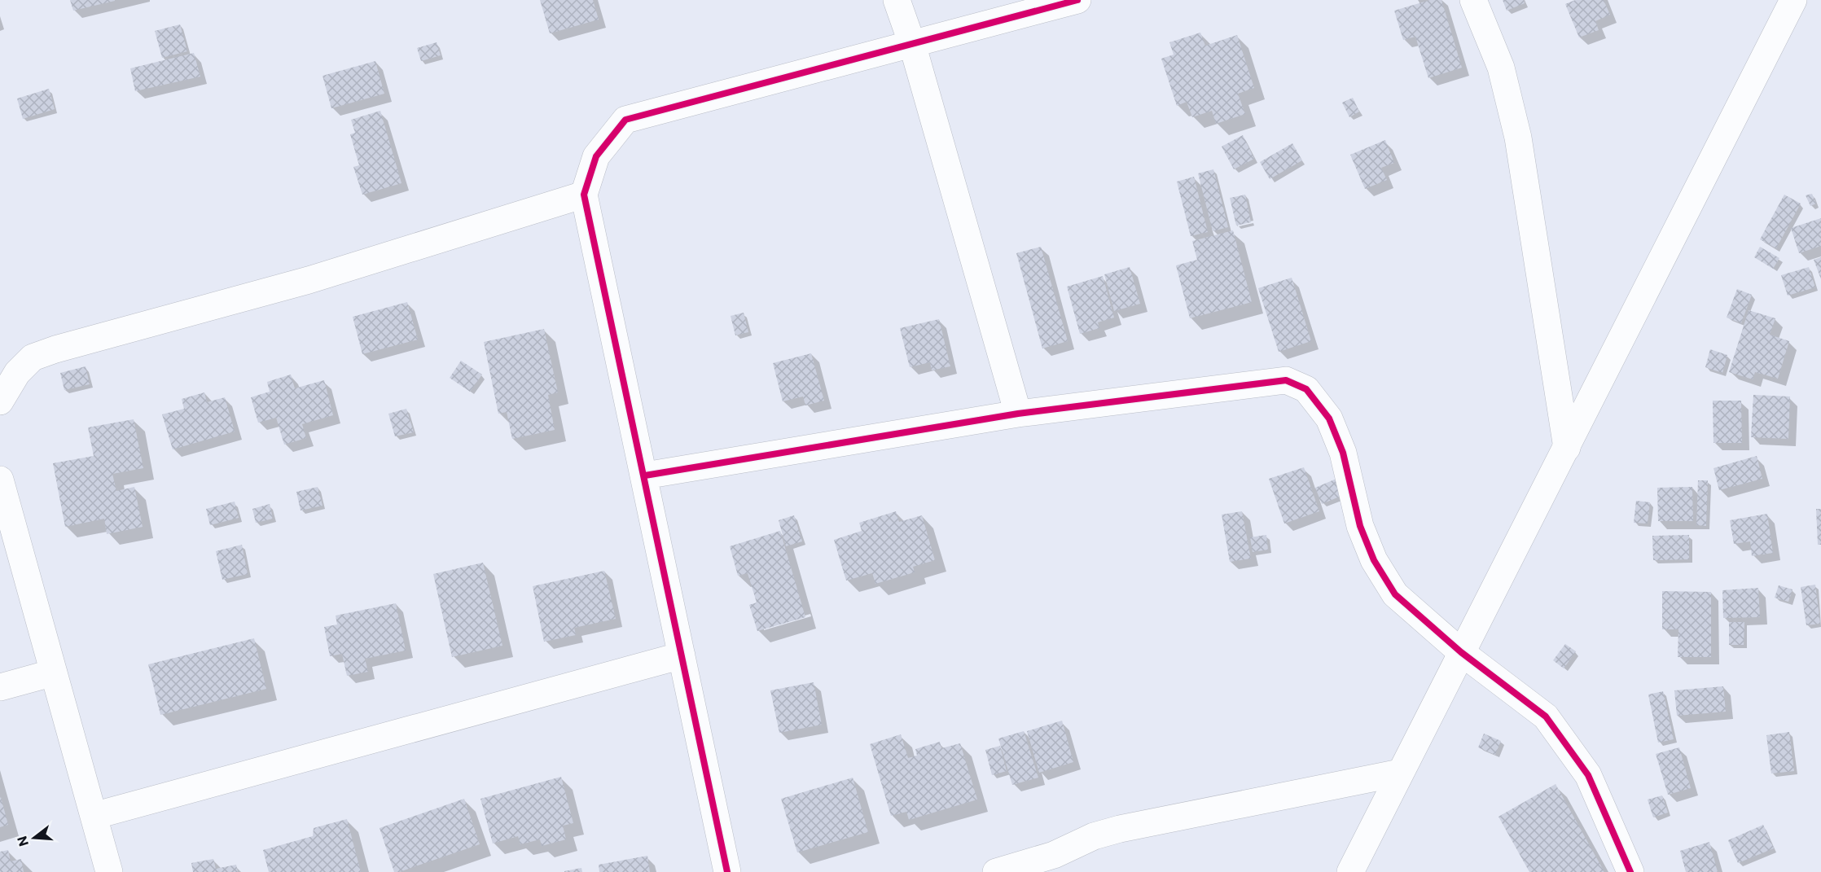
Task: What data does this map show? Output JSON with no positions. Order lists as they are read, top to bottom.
{
  "north": "left"
}
